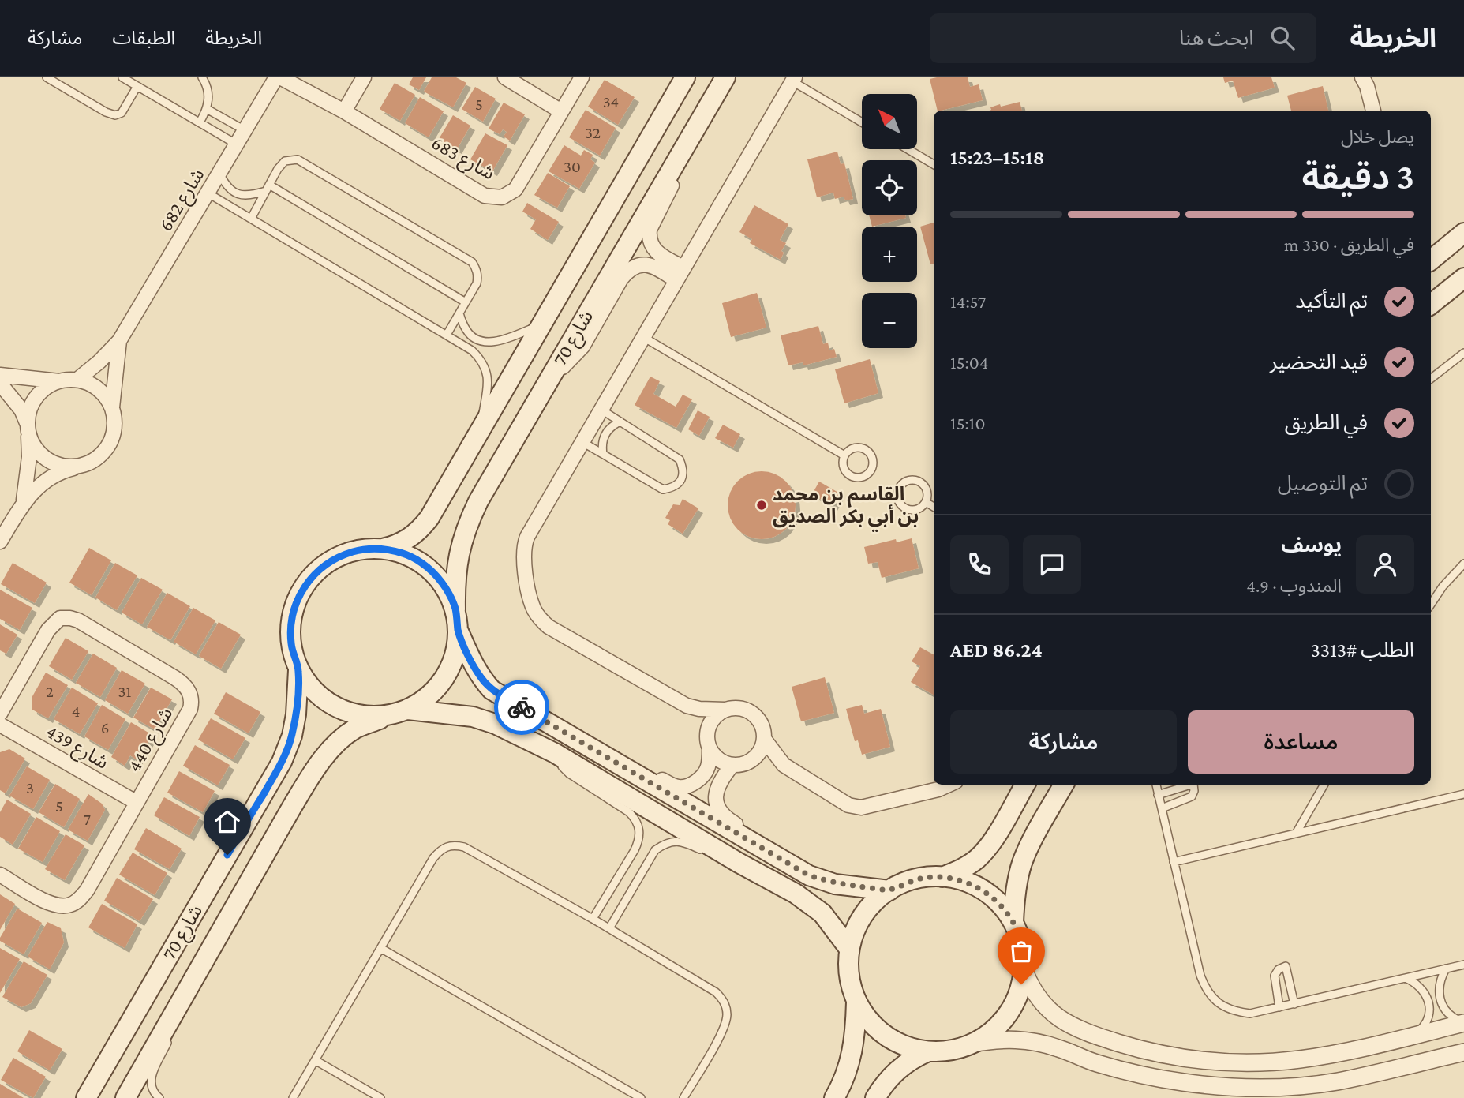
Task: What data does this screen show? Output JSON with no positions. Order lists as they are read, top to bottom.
{
  "streets": {
    "main road": ["شارع 70"],
    "street": [
      "شارع 683",
      "شارع 682",
      "شارع 440",
      "شارع 439"
    ]
  },
  "crossings": [
    ["شارع 683", "شارع 682"],
    ["شارع 440", "شارع 439"]
  ],
  "places": ["القاسم بن محمد بن أبي بكر الصديق"],
  "house_numbers": [
    "34",
    "5",
    "32",
    "30",
    "2",
    "31",
    "4",
    "6",
    "3",
    "5",
    "7"
  ],
  "north": "top left",
  "page": {
    "header": "الخريطة",
    "search": "ابحث هنا",
    "nav": ["الخريطة", "الطبقات", "مشاركة"],
    "map_buttons": ["+", "−"],
    "heading": ["3 دقيقة", "يصل خلال", "15:18–15:23"],
    "panel": [
      "يوسف",
      "المندوب · 4.9",
      "الطلب #3313",
      "AED 86.24"
    ],
    "bar": "في الطريق · 330 m",
    "list": [
      ["تم التأكيد", "14:57"],
      ["قيد التحضير", "15:04"],
      ["في الطريق", "15:10"],
      "تم التوصيل"
    ],
    "buttons": ["مساعدة", "مشاركة"]
  }
}
